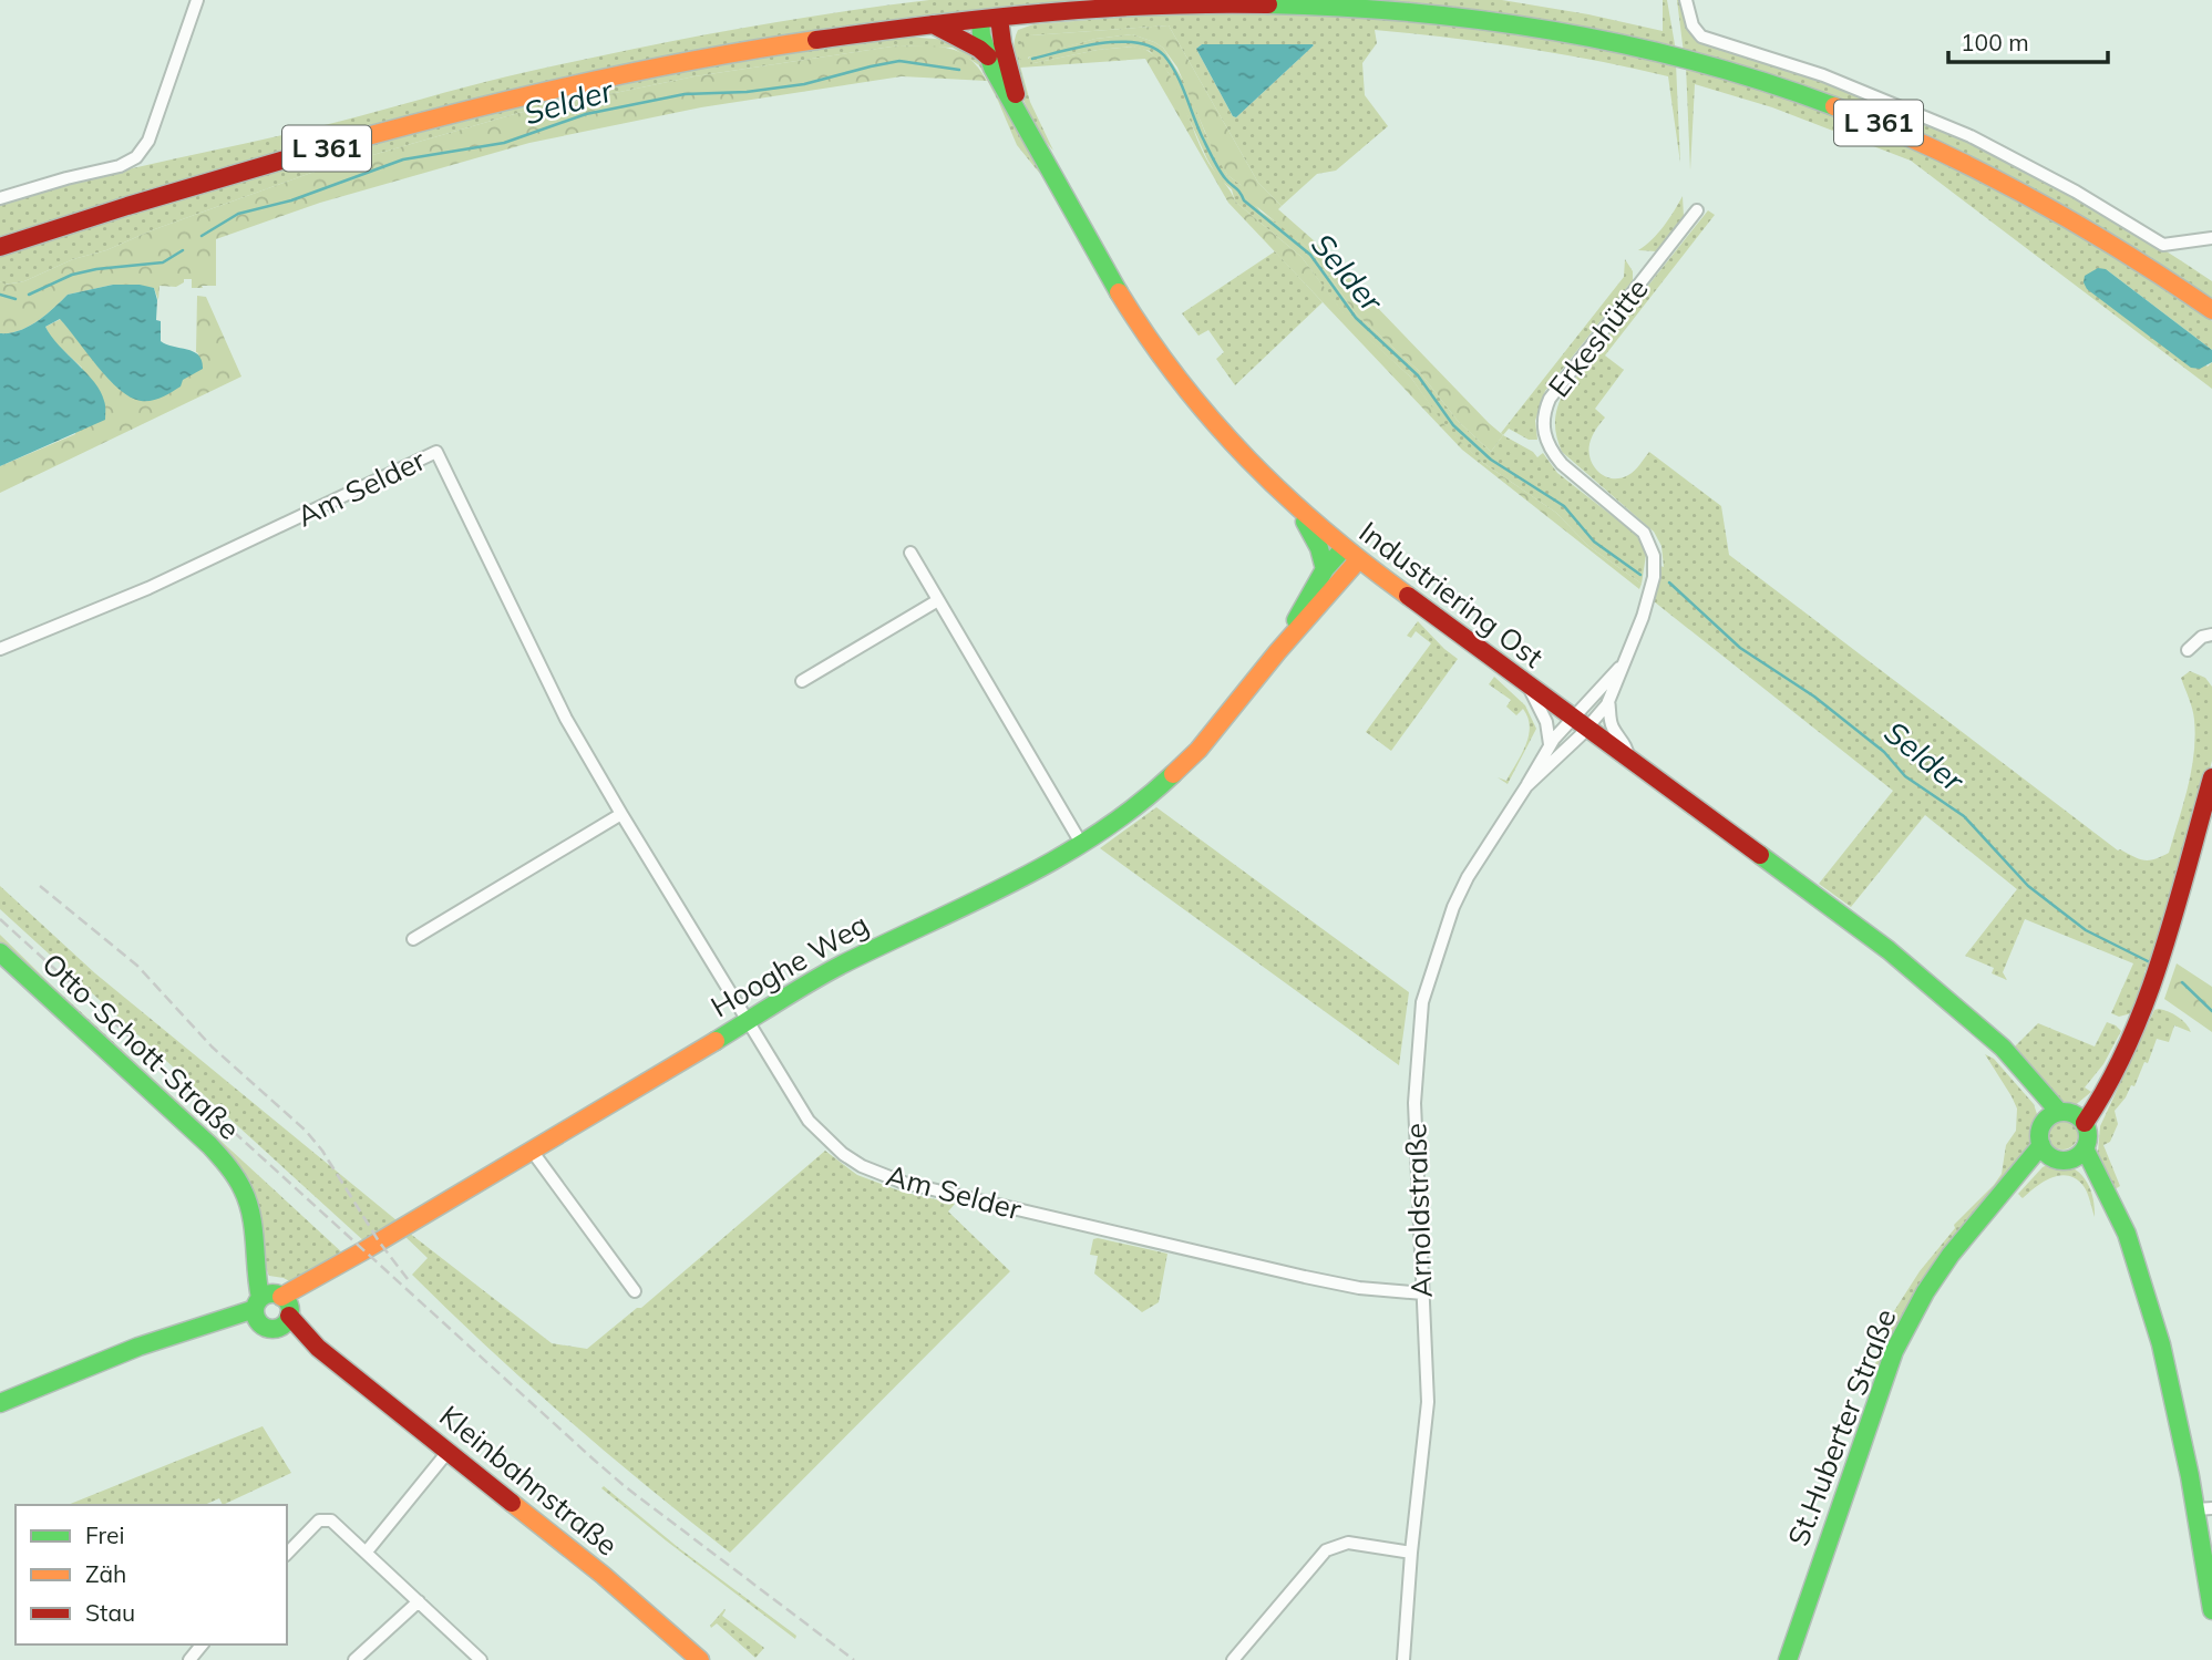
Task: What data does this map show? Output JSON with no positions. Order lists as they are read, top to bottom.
{
  "streets": {
    "street": [
      "L 361",
      "Erkeshütte",
      "Am Selder",
      "Industriering Ost",
      "Hooghe Weg",
      "Otto-Schott-Straße",
      "Arnoldstraße",
      "St.Huberter Straße",
      "Kleinbahnstraße"
    ]
  },
  "crossings": [
    ["L 361", "Industriering Ost"],
    ["Erkeshütte", "Industriering Ost"],
    ["Erkeshütte", "Arnoldstraße"],
    ["Am Selder", "Hooghe Weg"],
    ["Am Selder", "Arnoldstraße"],
    ["Industriering Ost", "Hooghe Weg"],
    ["Industriering Ost", "Arnoldstraße"],
    ["Industriering Ost", "St.Huberter Straße"],
    ["Hooghe Weg", "Otto-Schott-Straße"],
    ["Hooghe Weg", "Kleinbahnstraße"],
    ["Otto-Schott-Straße", "Kleinbahnstraße"]
  ],
  "water": ["Selder"],
  "legend": ["Frei", "Zäh", "Stau"],
  "scale_bar": "100 m"
}
